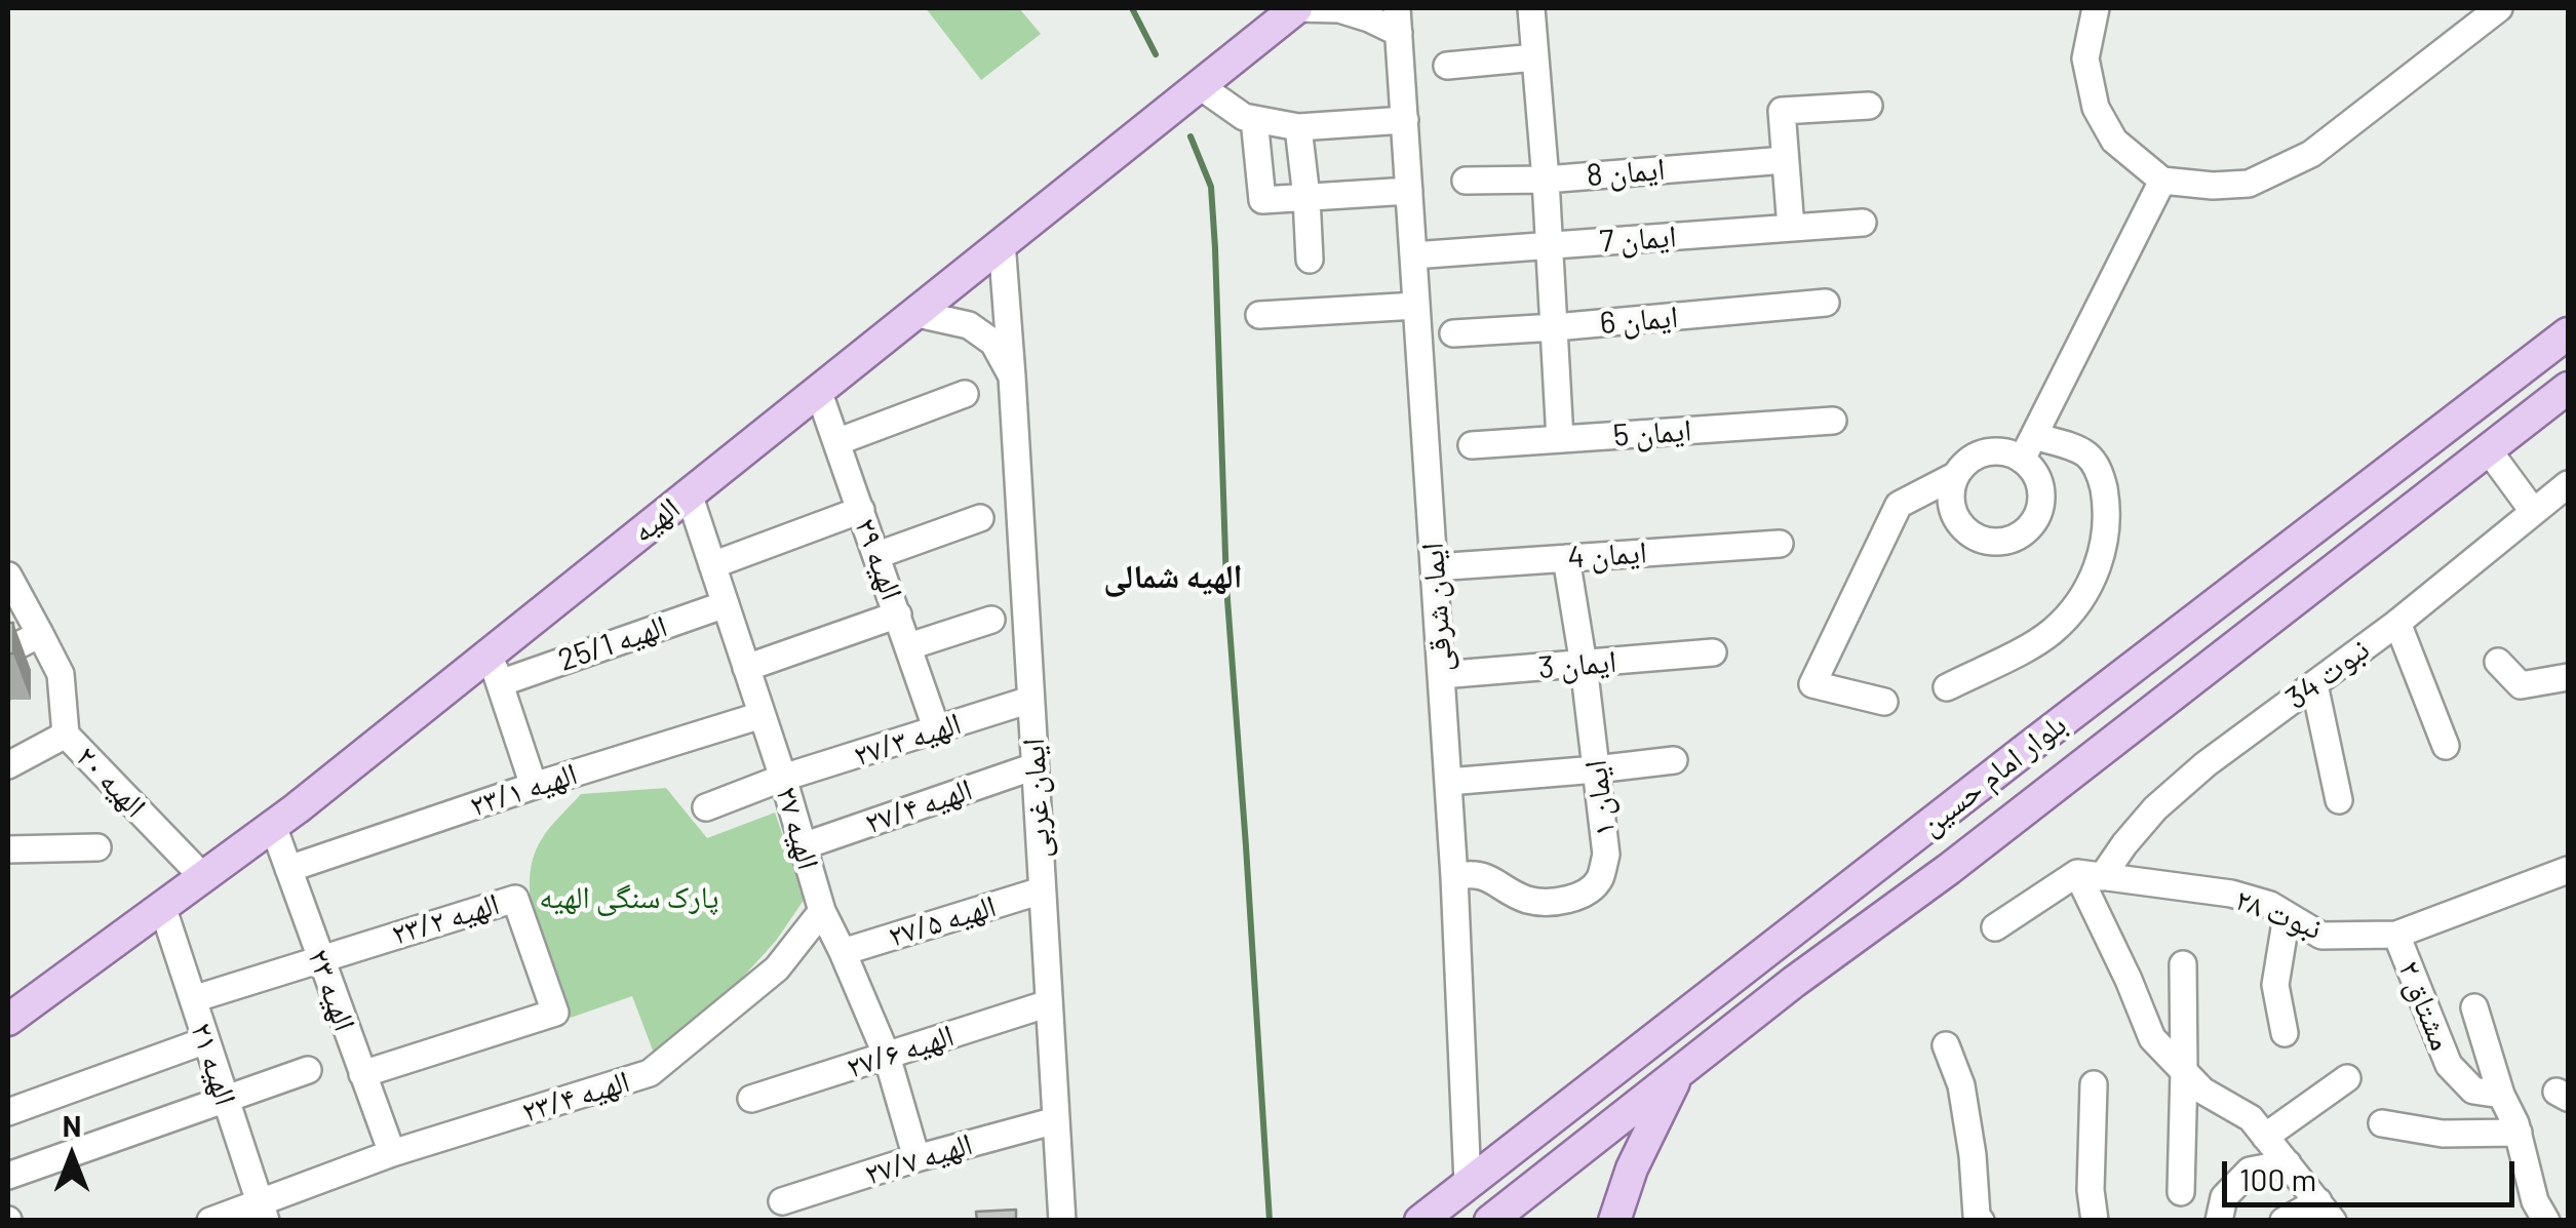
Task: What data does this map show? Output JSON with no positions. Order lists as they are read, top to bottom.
{
  "streets": {
    "main road": ["الهیه", "بلوار امام حسین"],
    "street": [
      "ایمان 8",
      "ایمان 7",
      "ایمان 6",
      "ایمان 5",
      "ایمان 4",
      "الهیه ۲۹",
      "ایمان شرقی",
      "الهیه 25/1",
      "ایمان 3",
      "نبوت 34",
      "الهیه ۲۷/۳",
      "الهیه ۲۰",
      "الهیه ۲۳/۱",
      "ایمان غربی",
      "ایمان ۱",
      "الهیه ۲۷/۴",
      "الهیه ۲۷",
      "نبوت ۲۸",
      "الهیه ۲۳/۲",
      "الهیه ۲۷/۵",
      "الهیه ۲۳",
      "مشتاق ۲",
      "الهیه ۲۷/۶",
      "الهیه ۲۱",
      "الهیه ۲۳/۴",
      "الهیه ۲۷/۷"
    ]
  },
  "crossings": [
    ["ایمان 7", "ایمان شرقی"],
    ["الهیه", "الهیه ۲۹"],
    ["الهیه", "الهیه 25/1"],
    ["الهیه", "الهیه ۲۰"],
    ["الهیه", "ایمان غربی"],
    ["الهیه", "الهیه ۲۷"],
    ["الهیه", "الهیه ۲۳"],
    ["الهیه", "الهیه ۲۱"],
    ["ایمان 4", "ایمان شرقی"],
    ["ایمان 4", "ایمان ۱"],
    ["الهیه ۲۹", "الهیه ۲۷/۳"],
    ["ایمان شرقی", "ایمان 3"],
    ["ایمان شرقی", "بلوار امام حسین"],
    ["ایمان شرقی", "ایمان ۱"],
    ["الهیه 25/1", "الهیه ۲۷"],
    ["ایمان 3", "ایمان ۱"],
    ["نبوت 34", "نبوت ۲۸"],
    ["الهیه ۲۷/۳", "ایمان غربی"],
    ["الهیه ۲۷/۳", "الهیه ۲۷"],
    ["الهیه ۲۳/۱", "الهیه ۲۷"],
    ["الهیه ۲۳/۱", "الهیه ۲۳"],
    ["ایمان غربی", "الهیه ۲۷/۴"],
    ["ایمان غربی", "الهیه ۲۷/۵"],
    ["ایمان غربی", "الهیه ۲۷/۶"],
    ["ایمان غربی", "الهیه ۲۷/۷"],
    ["الهیه ۲۷/۴", "الهیه ۲۷"],
    ["الهیه ۲۷", "الهیه ۲۷/۵"],
    ["الهیه ۲۷", "الهیه ۲۷/۶"],
    ["الهیه ۲۷", "الهیه ۲۳/۴"],
    ["الهیه ۲۷", "الهیه ۲۷/۷"],
    ["نبوت ۲۸", "مشتاق ۲"],
    ["الهیه ۲۳/۲", "الهیه ۲۳"],
    ["الهیه ۲۳", "الهیه ۲۳/۴"],
    ["الهیه ۲۱", "الهیه ۲۳/۴"]
  ],
  "districts": ["الهیه شمالی"],
  "parks": ["پارک سنگی الهیه"],
  "scale_bar": "100 m",
  "north": "top"
}
